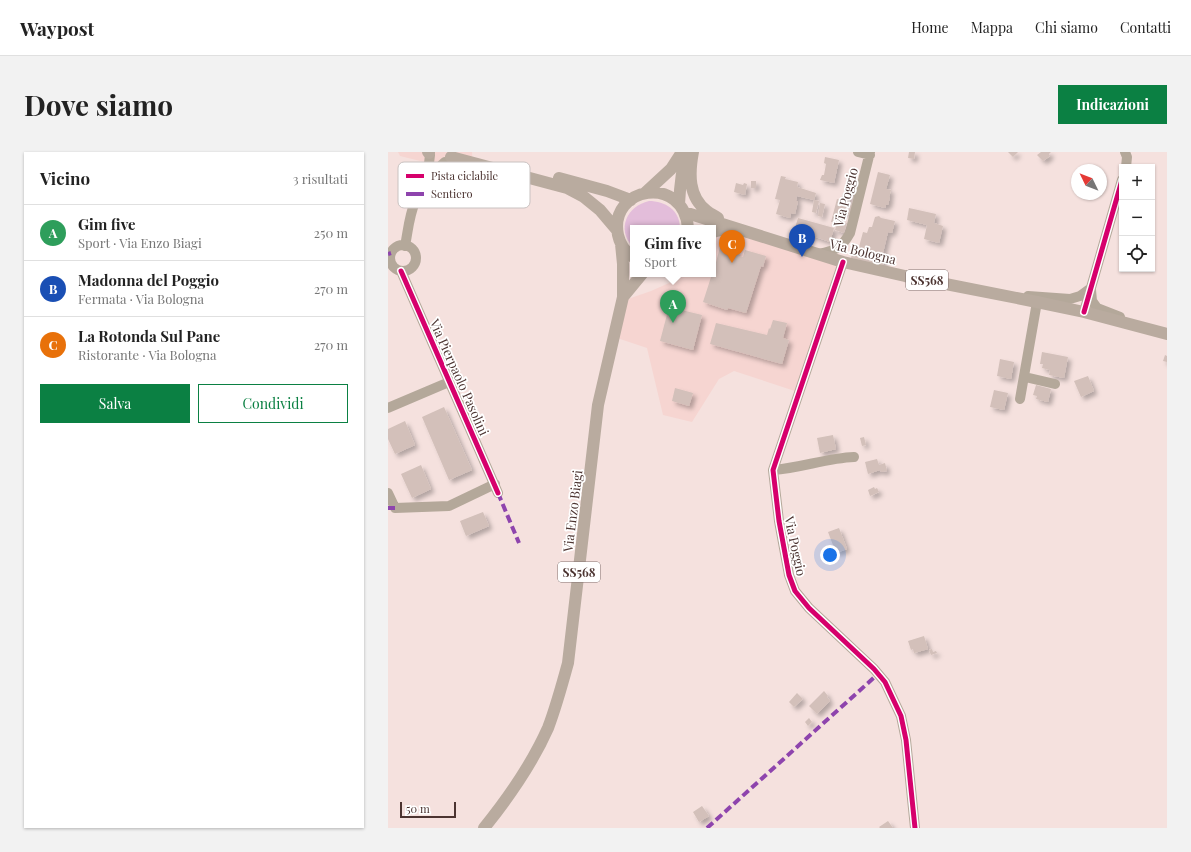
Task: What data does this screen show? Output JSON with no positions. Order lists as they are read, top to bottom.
{
  "streets": {
    "main road": ["Via Bologna", "SS568", "Via Enzo Biagi"],
    "street": ["Via Poggio", "Via Pierpaolo Pasolini"]
  },
  "crossings": [
    ["Via Poggio", "Via Bologna"],
    ["Via Bologna", "SS568"],
    ["SS568", "Via Enzo Biagi"]
  ],
  "legend": ["Pista ciclabile", "Sentiero"],
  "scale_bar": "50 m",
  "north": "top left",
  "page": {
    "header": "Waypost",
    "nav": [
      "Home",
      "Mappa",
      "Chi siamo",
      "Contatti"
    ],
    "buttons": [
      "Indicazioni",
      ["Salva", "Condividi"]
    ],
    "title": "Dove siamo",
    "heading": ["Vicino", "3 risultati"],
    "map_buttons": ["+", "−"],
    "list": [
      {
        "mark": "A",
        "name": "Gim five",
        "note": "Sport · Via Enzo Biagi",
        "value": "250 m"
      },
      {
        "mark": "B",
        "name": "Madonna del Poggio",
        "note": "Fermata · Via Bologna",
        "value": "270 m"
      },
      {
        "mark": "C",
        "name": "La Rotonda Sul Pane",
        "note": "Ristorante · Via Bologna",
        "value": "270 m"
      }
    ],
    "pins": ["B", "C", "A"],
    "popup": ["Gim five", "Sport"],
    "scale": "50 m"
  }
}
